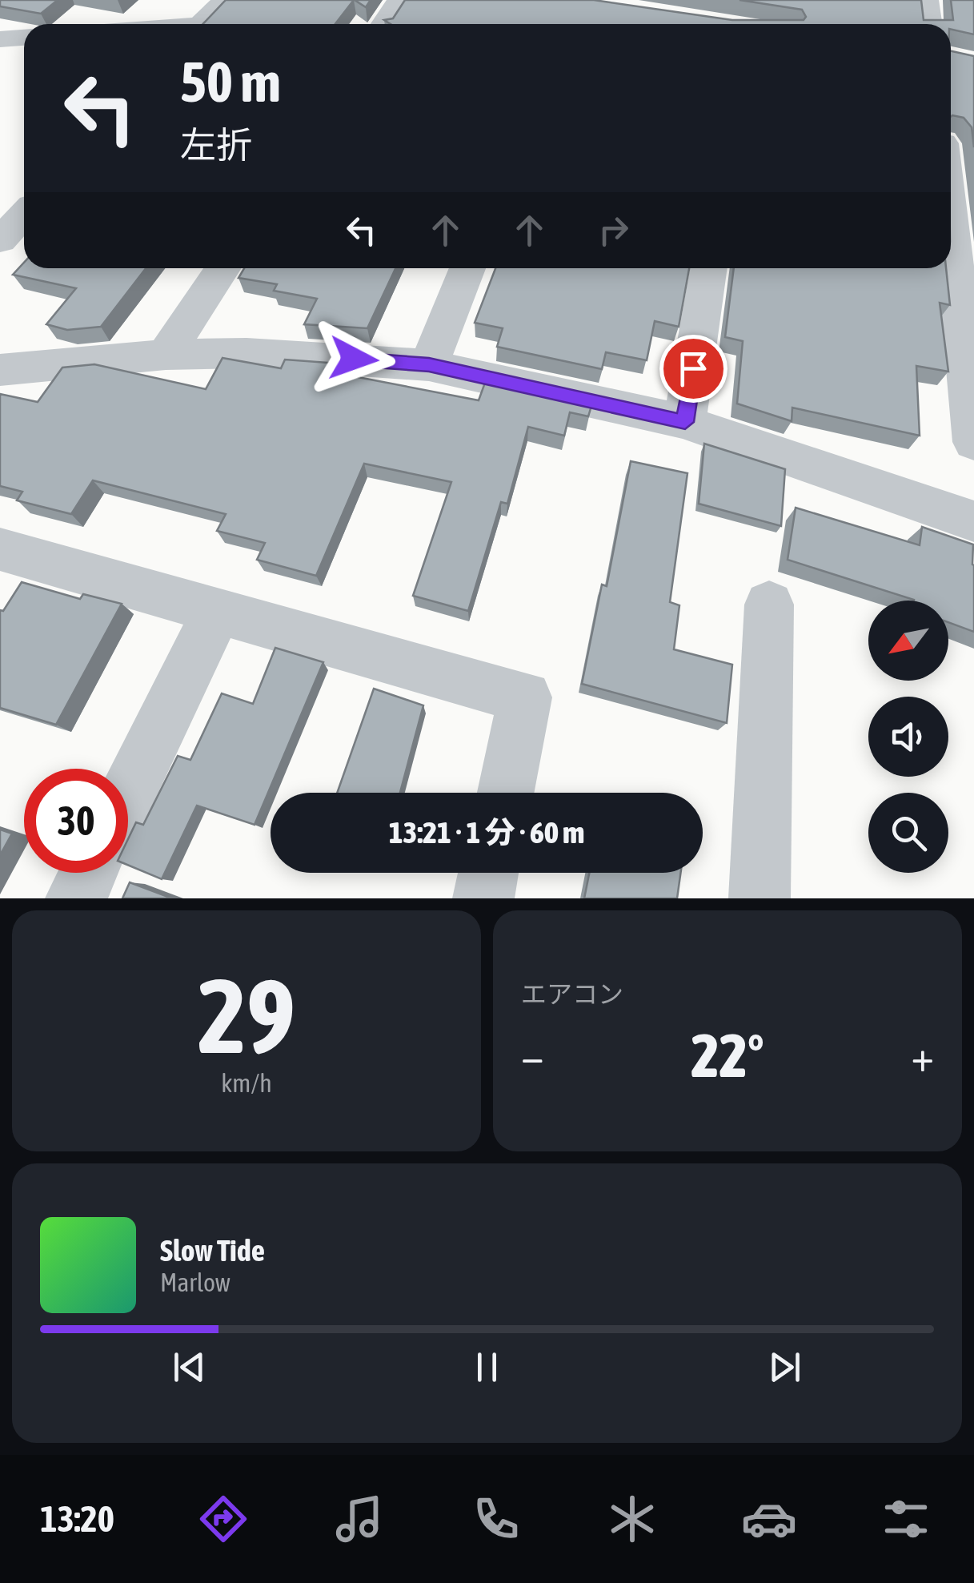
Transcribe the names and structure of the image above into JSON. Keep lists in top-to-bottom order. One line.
{"north":"bottom left","page":{"turn":["50 m","左折"],"limit":"30","trip":"13:21 · 1 分 · 60 m","tile":[["29","km/h"],"エアコン"],"heat":["−","22°","+"],"song":["Slow Tide","Marlow"],"tabs":"13:20"}}
